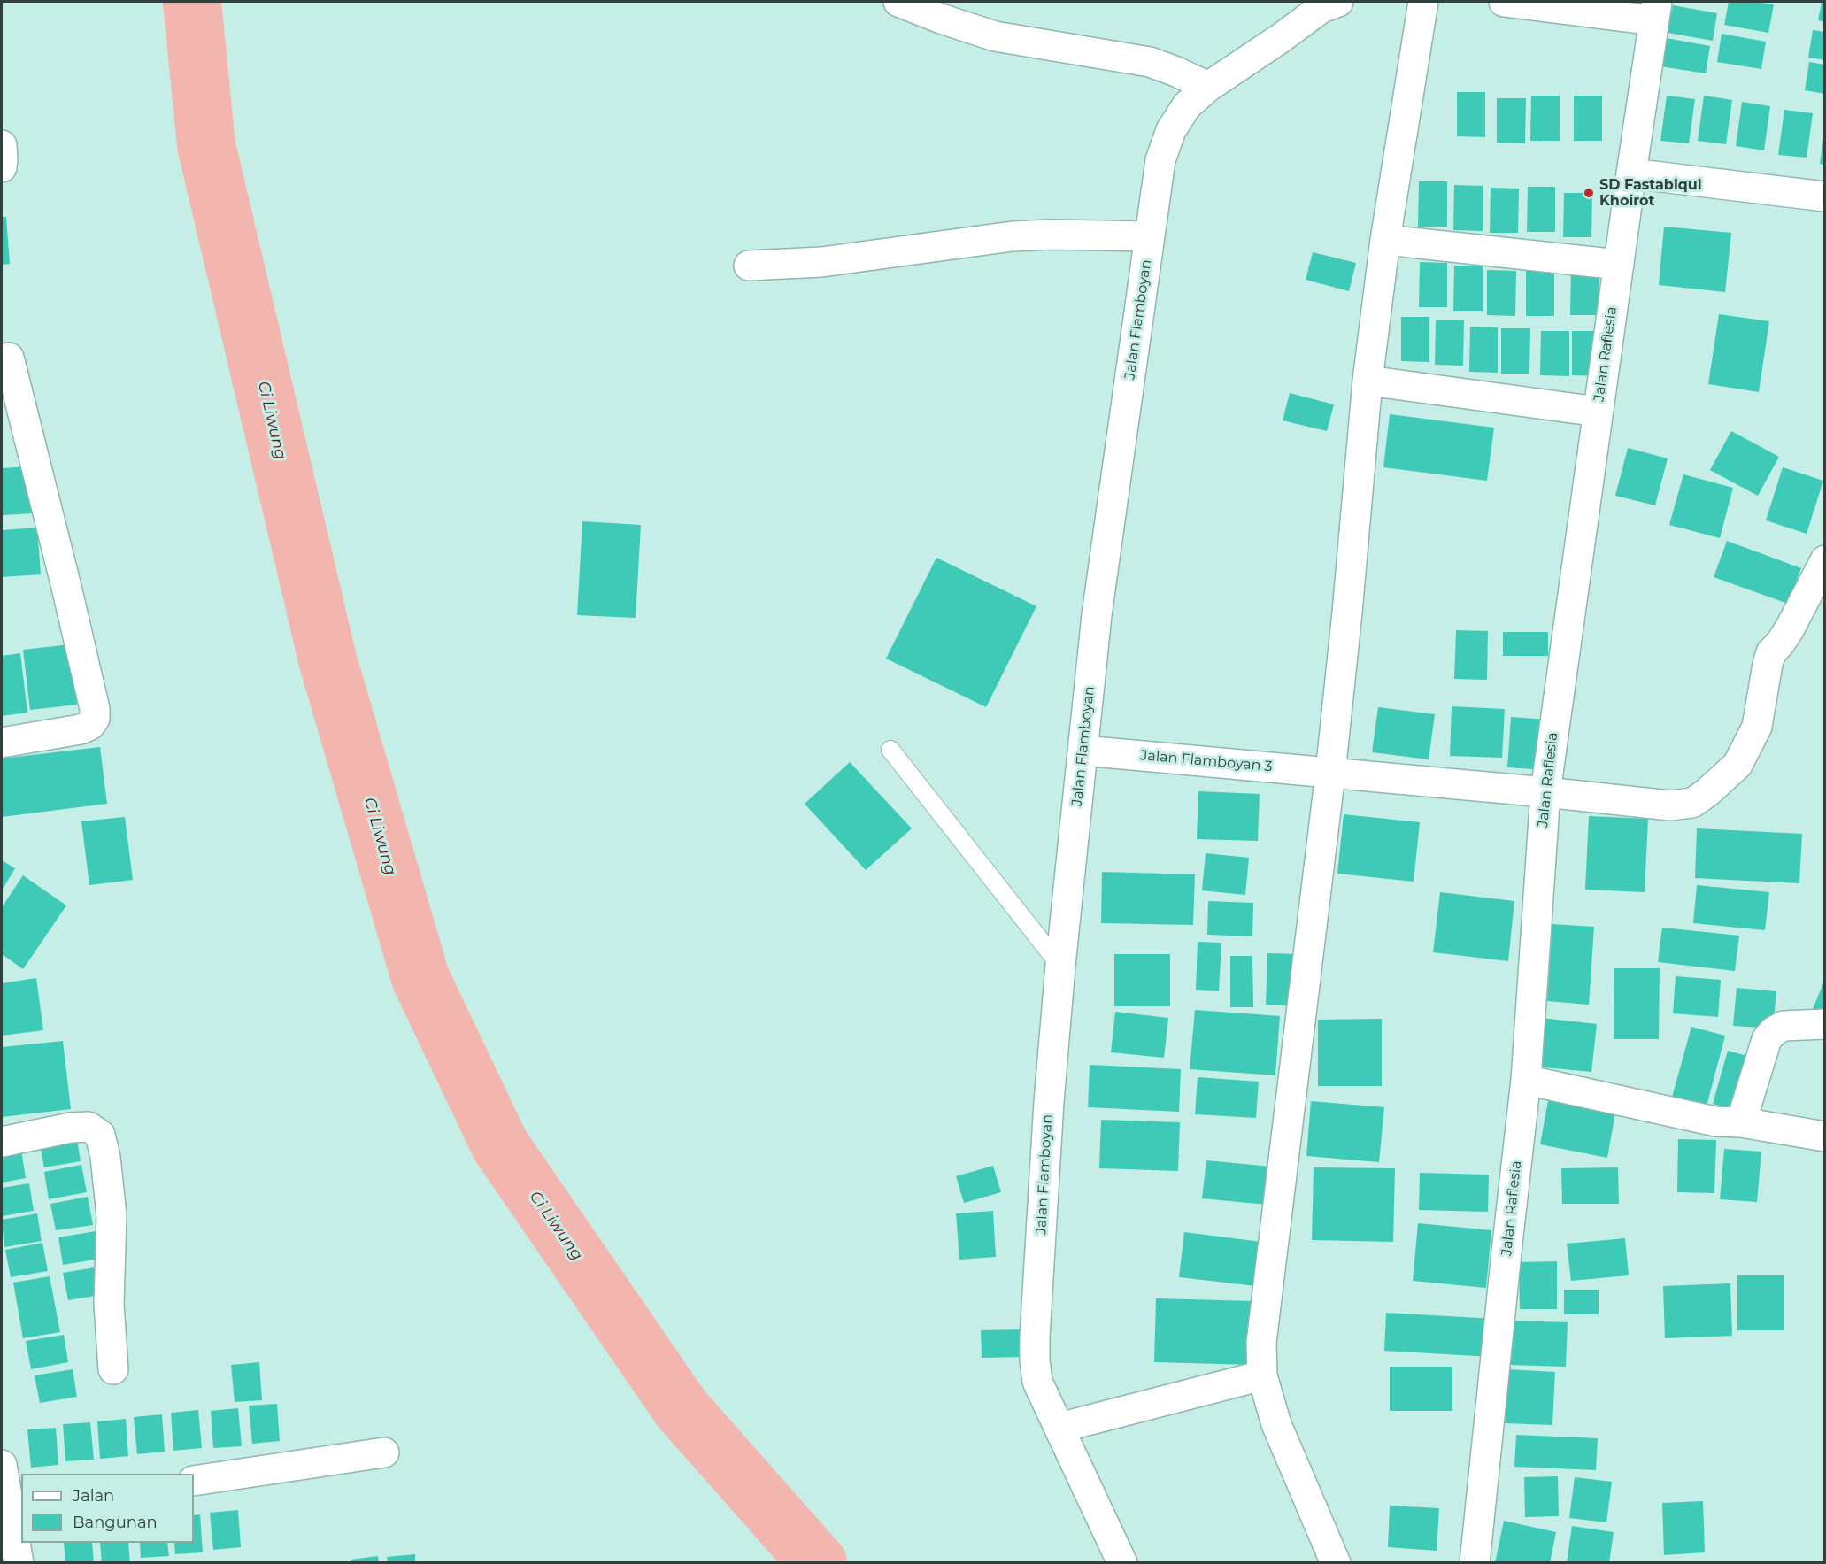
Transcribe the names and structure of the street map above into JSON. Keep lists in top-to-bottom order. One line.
{"streets":{"street":["Jalan Flamboyan","Jalan Raflesia","Jalan Flamboyan 3"]},"crossings":[["Jalan Flamboyan","Jalan Flamboyan 3"],["Jalan Raflesia","Jalan Flamboyan 3"]],"water":["Ci Liwung"],"places":["SD Fastabiqul Khoirot"],"legend":["Jalan","Bangunan"]}
